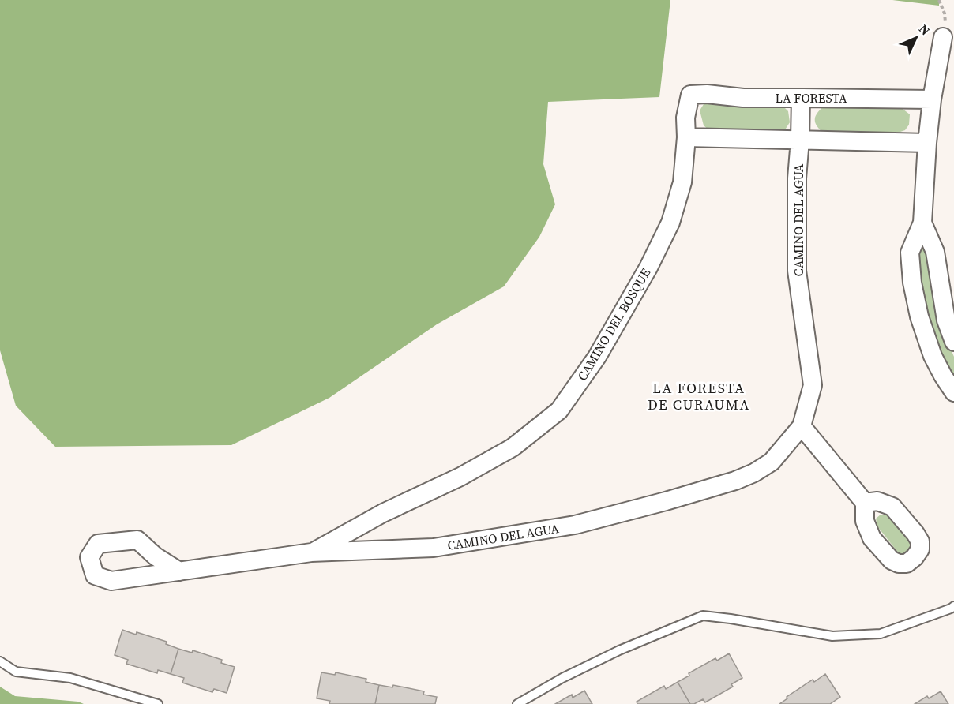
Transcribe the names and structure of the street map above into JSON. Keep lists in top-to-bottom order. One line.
{"streets":{"street":["LA FORESTA","CAMINO DEL AGUA","CAMINO DEL BOSQUE"]},"crossings":[["LA FORESTA","CAMINO DEL AGUA"],["LA FORESTA","CAMINO DEL BOSQUE"],["CAMINO DEL AGUA","CAMINO DEL BOSQUE"]],"districts":["LA FORESTA DE CURAUMA"],"north":"top right"}
